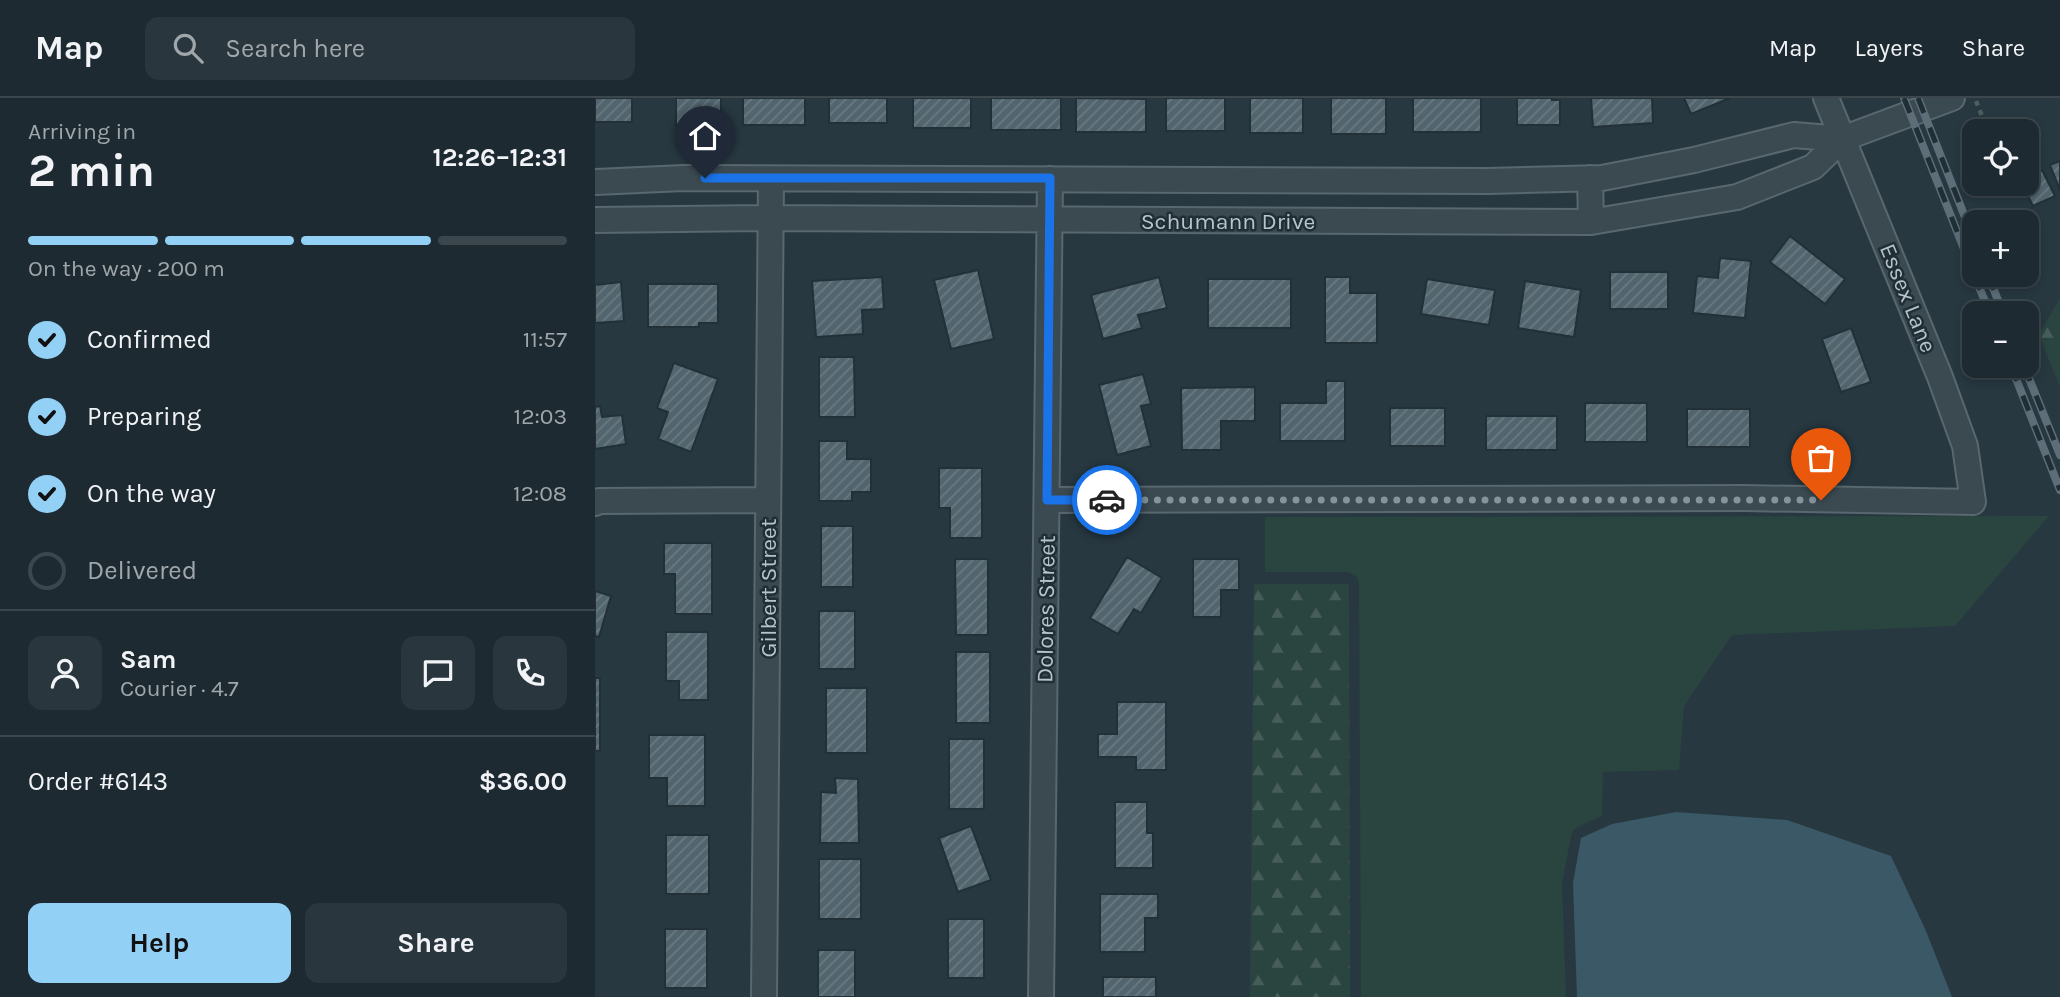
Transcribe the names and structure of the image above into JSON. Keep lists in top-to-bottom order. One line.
{"streets":{"street":["Schumann Drive","Essex Lane","Gilbert Street","Dolores Street"]},"crossings":[["Schumann Drive","Essex Lane"],["Schumann Drive","Gilbert Street"],["Schumann Drive","Dolores Street"],["Essex Lane","Dolores Street"]],"page":{"header":"Map","search":"Search here","nav":["Map","Layers","Share"],"heading":["2 min","Arriving in","12:26–12:31"],"panel":["Sam","Courier · 4.7","Order #6143","$36.00"],"map_buttons":["+","−"],"bar":"On the way · 200 m","list":[["Confirmed","11:57"],["Preparing","12:03"],["On the way","12:08"],"Delivered"],"buttons":["Help","Share"]}}
